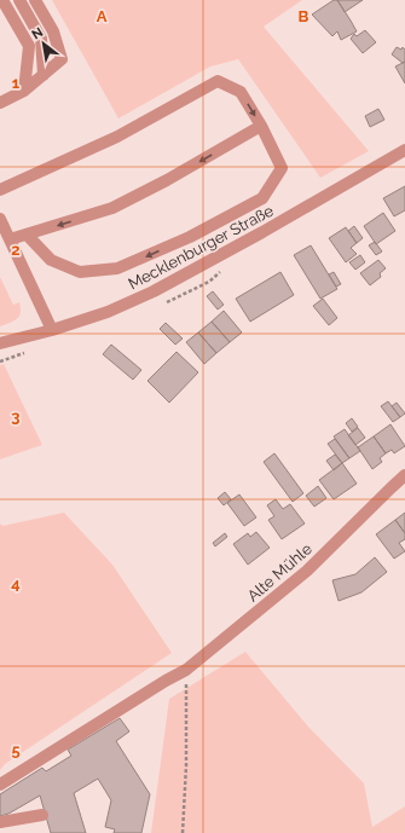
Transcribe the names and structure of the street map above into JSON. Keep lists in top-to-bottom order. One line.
{"streets":{"street":["Mecklenburger Straße","Alte Mühle"]},"north":"top left","grid":{"columns":["A","B"],"rows":["1","2","3","4","5"]}}
